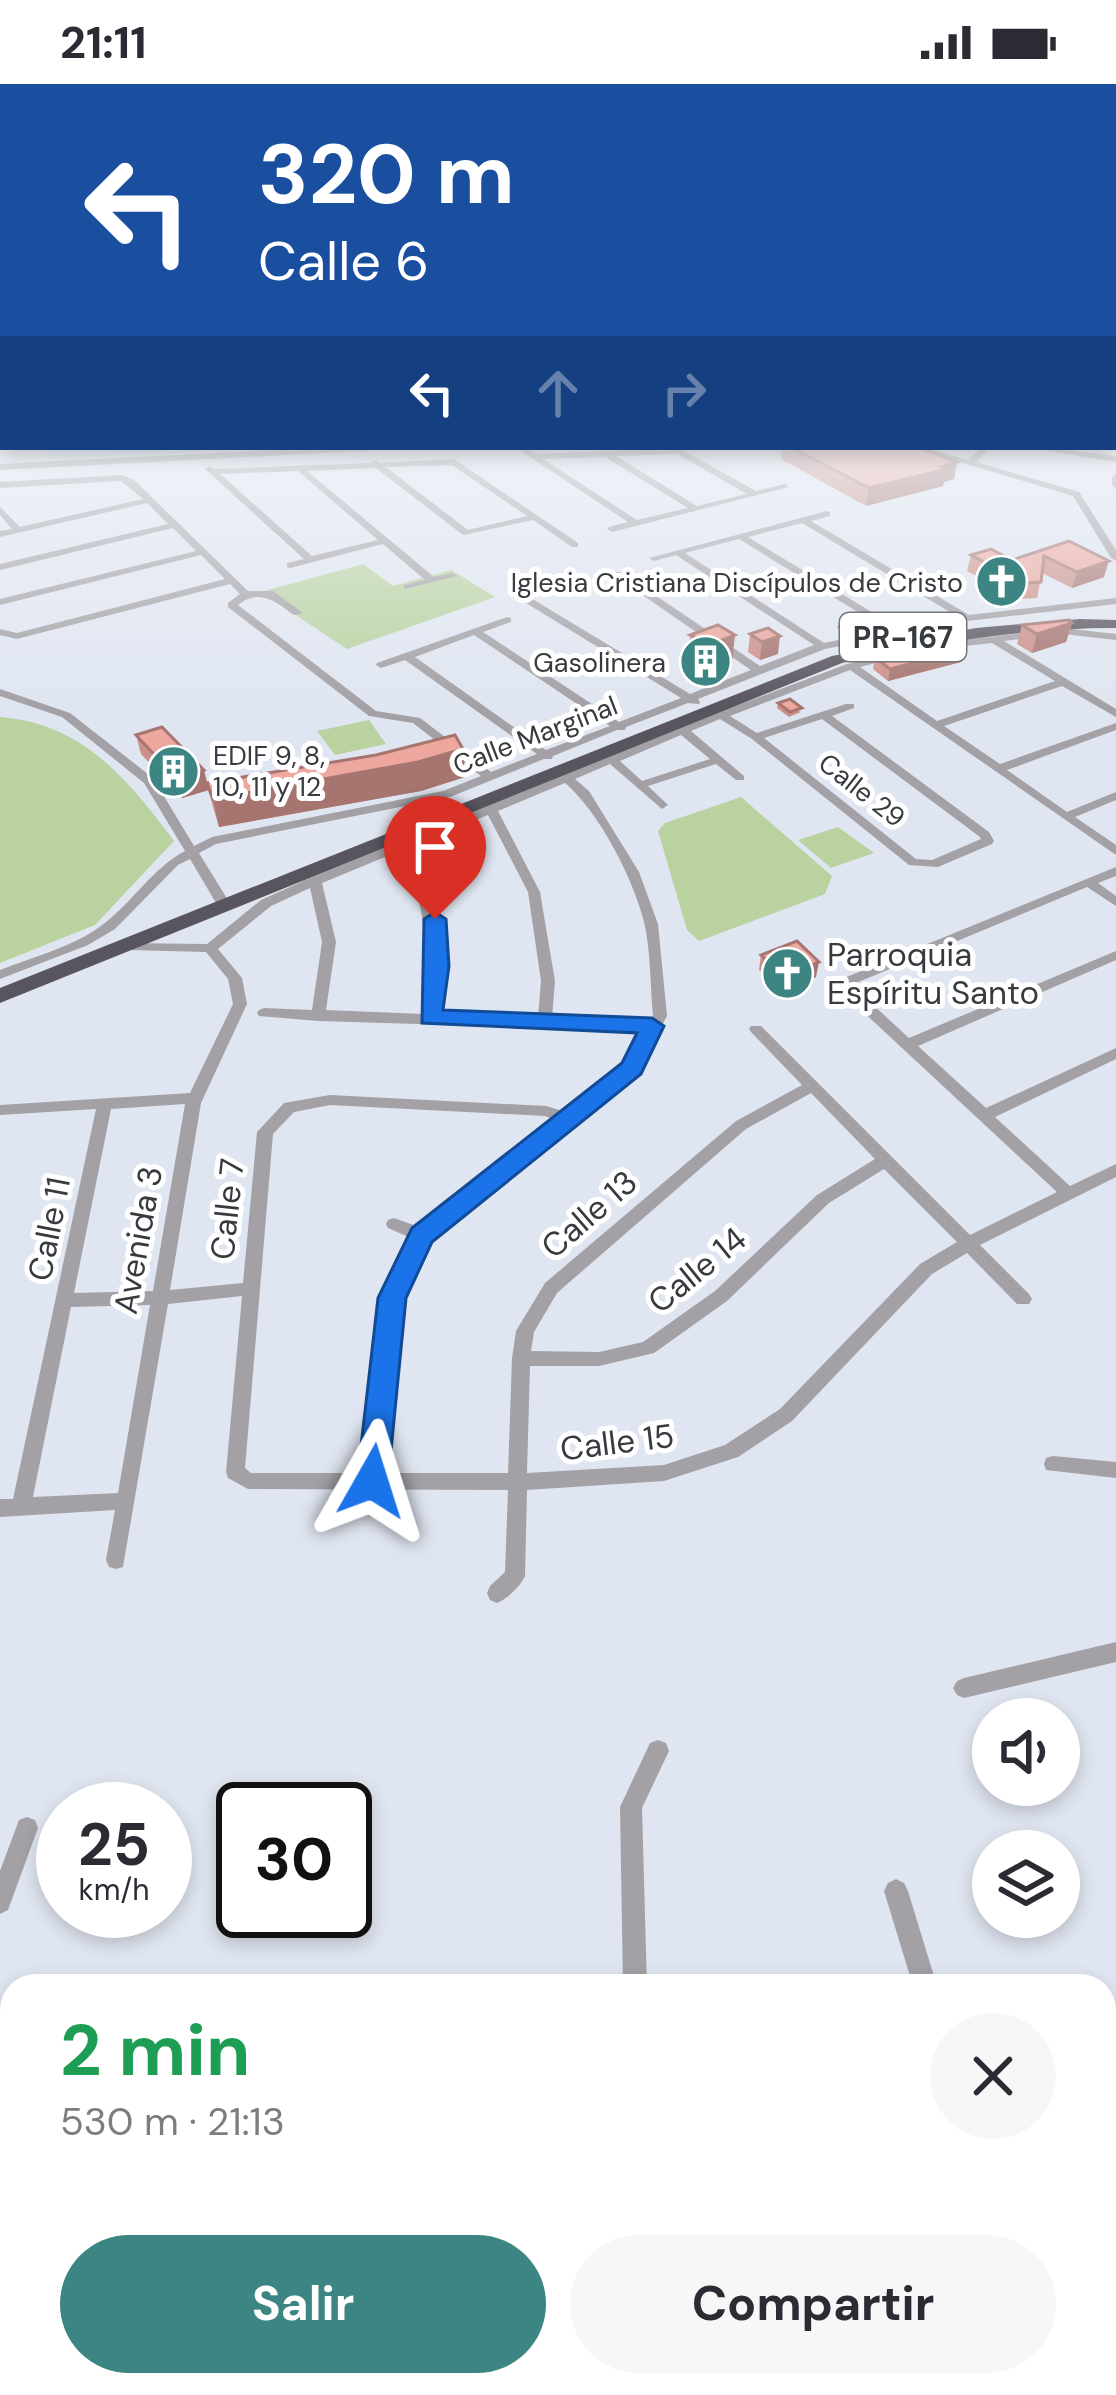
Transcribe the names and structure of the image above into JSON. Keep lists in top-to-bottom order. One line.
{"streets":{"highway":["PR-167"],"street":["Calle Marginal","Calle 29","Calle 7","Calle 13","Calle 11","Avenida 3","Calle 14","Calle 15"]},"crossings":[["PR-167","Calle Marginal"],["PR-167","Calle 29"],["Calle Marginal","Calle 29"],["Calle Marginal","Avenida 3"],["Calle 7","Calle 15"],["Calle 13","Calle 14"],["Calle 13","Calle 15"]],"places":{"church":["Iglesia Cristiana Discípulos de Cristo","Parroquia Espíritu Santo"],"building":["Gasolinera","EDIF 9, 8, 10, 11 y 12"]},"page":{"status":"21:11","turn":["320 m","Calle 6"],"speed":"25 km/h","limit":"30","heading":["2 min","530 m · 21:13"],"buttons":["Salir","Compartir"]}}
